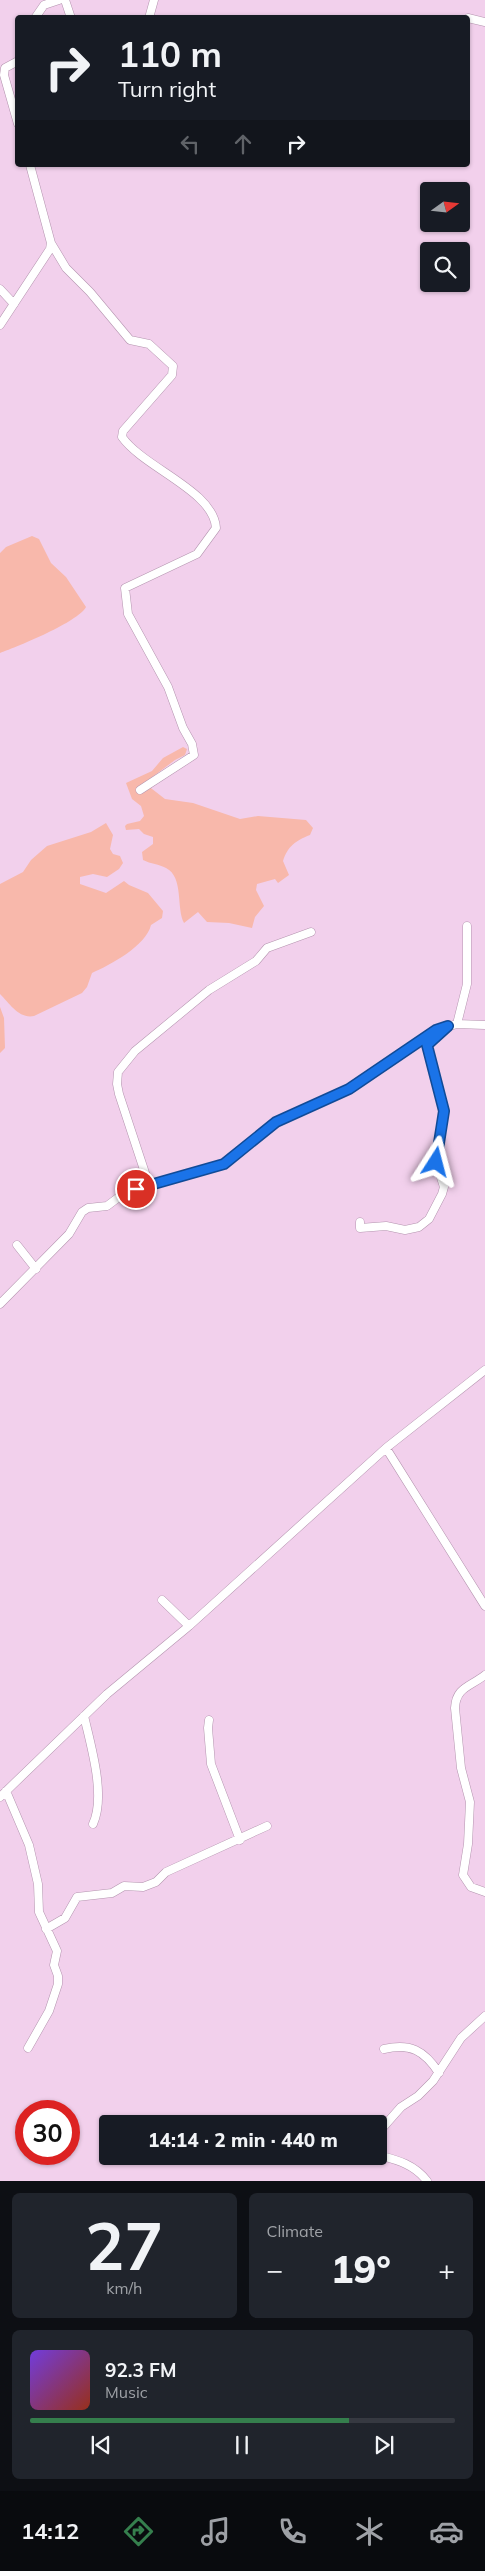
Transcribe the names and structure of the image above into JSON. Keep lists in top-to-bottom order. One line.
{"north":"right","page":{"turn":["110 m","Turn right"],"limit":"30","trip":"14:14 · 2 min · 440 m","tile":[["27","km/h"],"Climate"],"heat":["−","19°","+"],"song":["92.3 FM","Music"],"tabs":"14:12"}}
